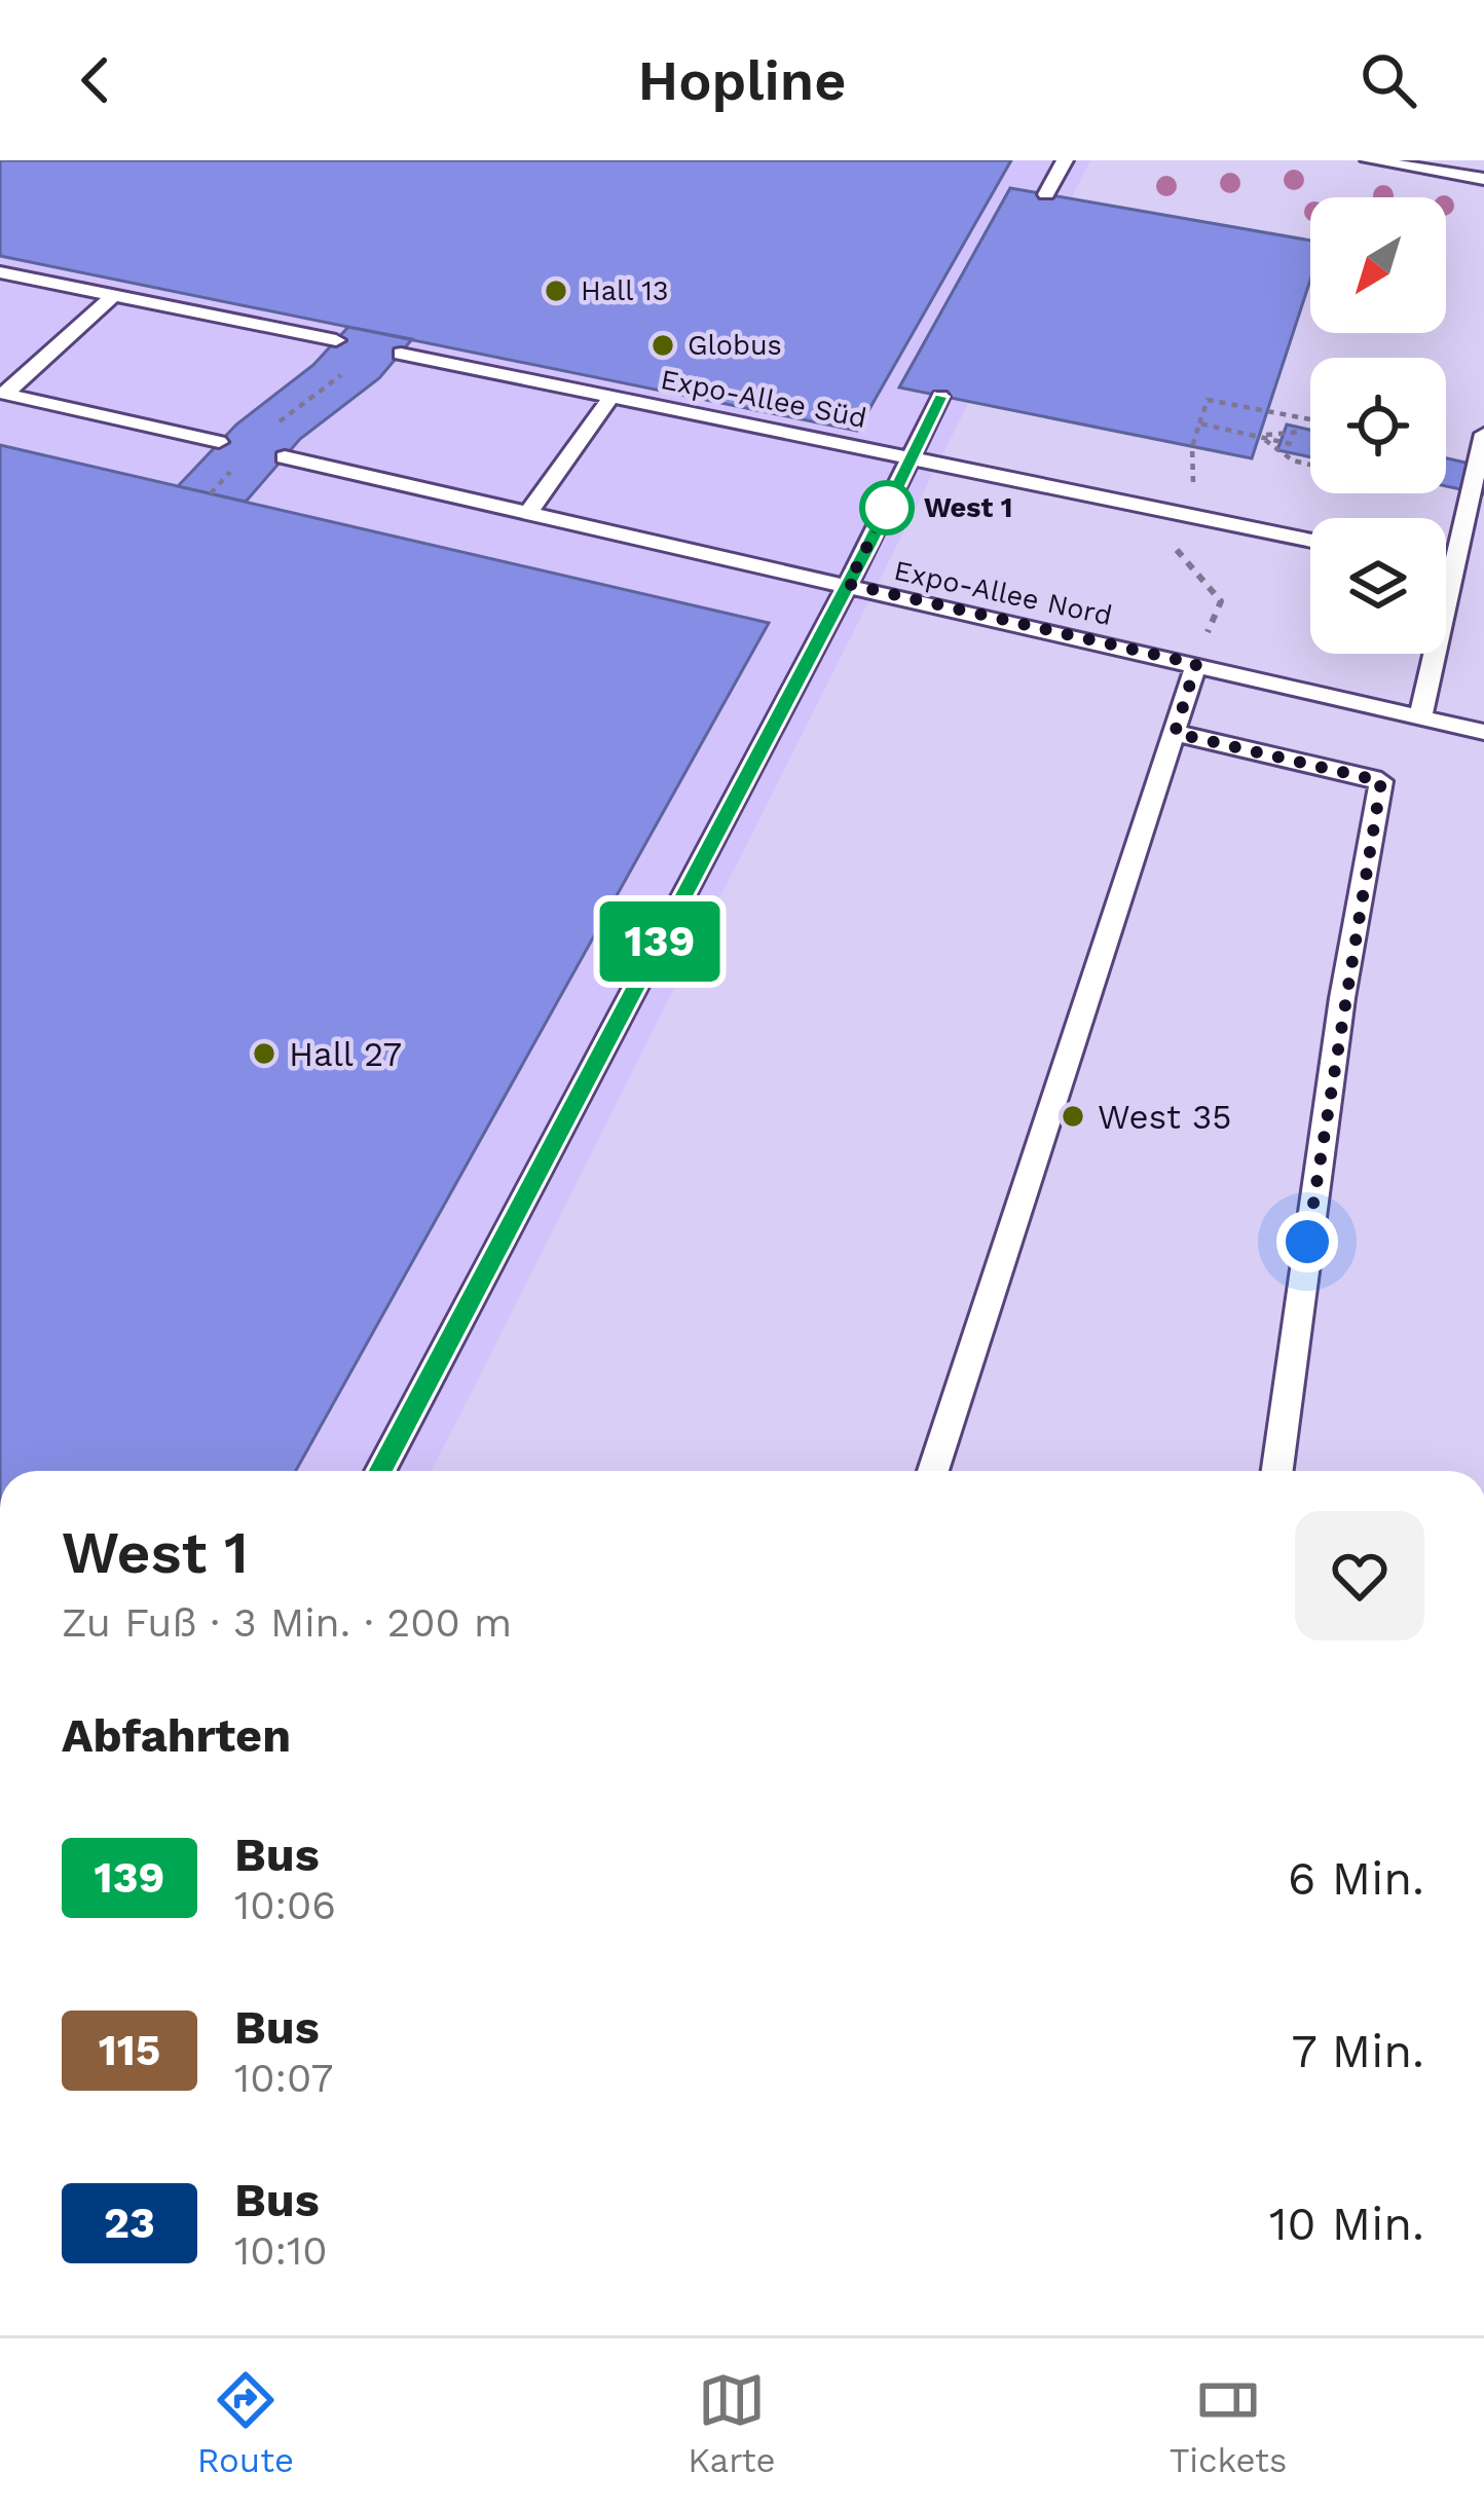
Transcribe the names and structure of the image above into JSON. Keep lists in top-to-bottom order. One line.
{"streets":{"lane":["Expo-Allee Süd","Expo-Allee Nord"]},"places":["Hall 13","Globus","West 1","Hall 27","West 35"],"lines":["bus line 139"],"north":"bottom left","page":{"header":"Hopline","on_map":"139","heading":[["West 1","Zu Fuß · 3 Min. · 200 m"],"Abfahrten"],"list":[{"mark":"139","name":"Bus","note":"10:06","value":"6 Min."},{"mark":"115","name":"Bus","note":"10:07","value":"7 Min."},{"mark":"23","name":"Bus","note":"10:10","value":"10 Min."}],"tabs":["Route","Karte","Tickets"]}}
